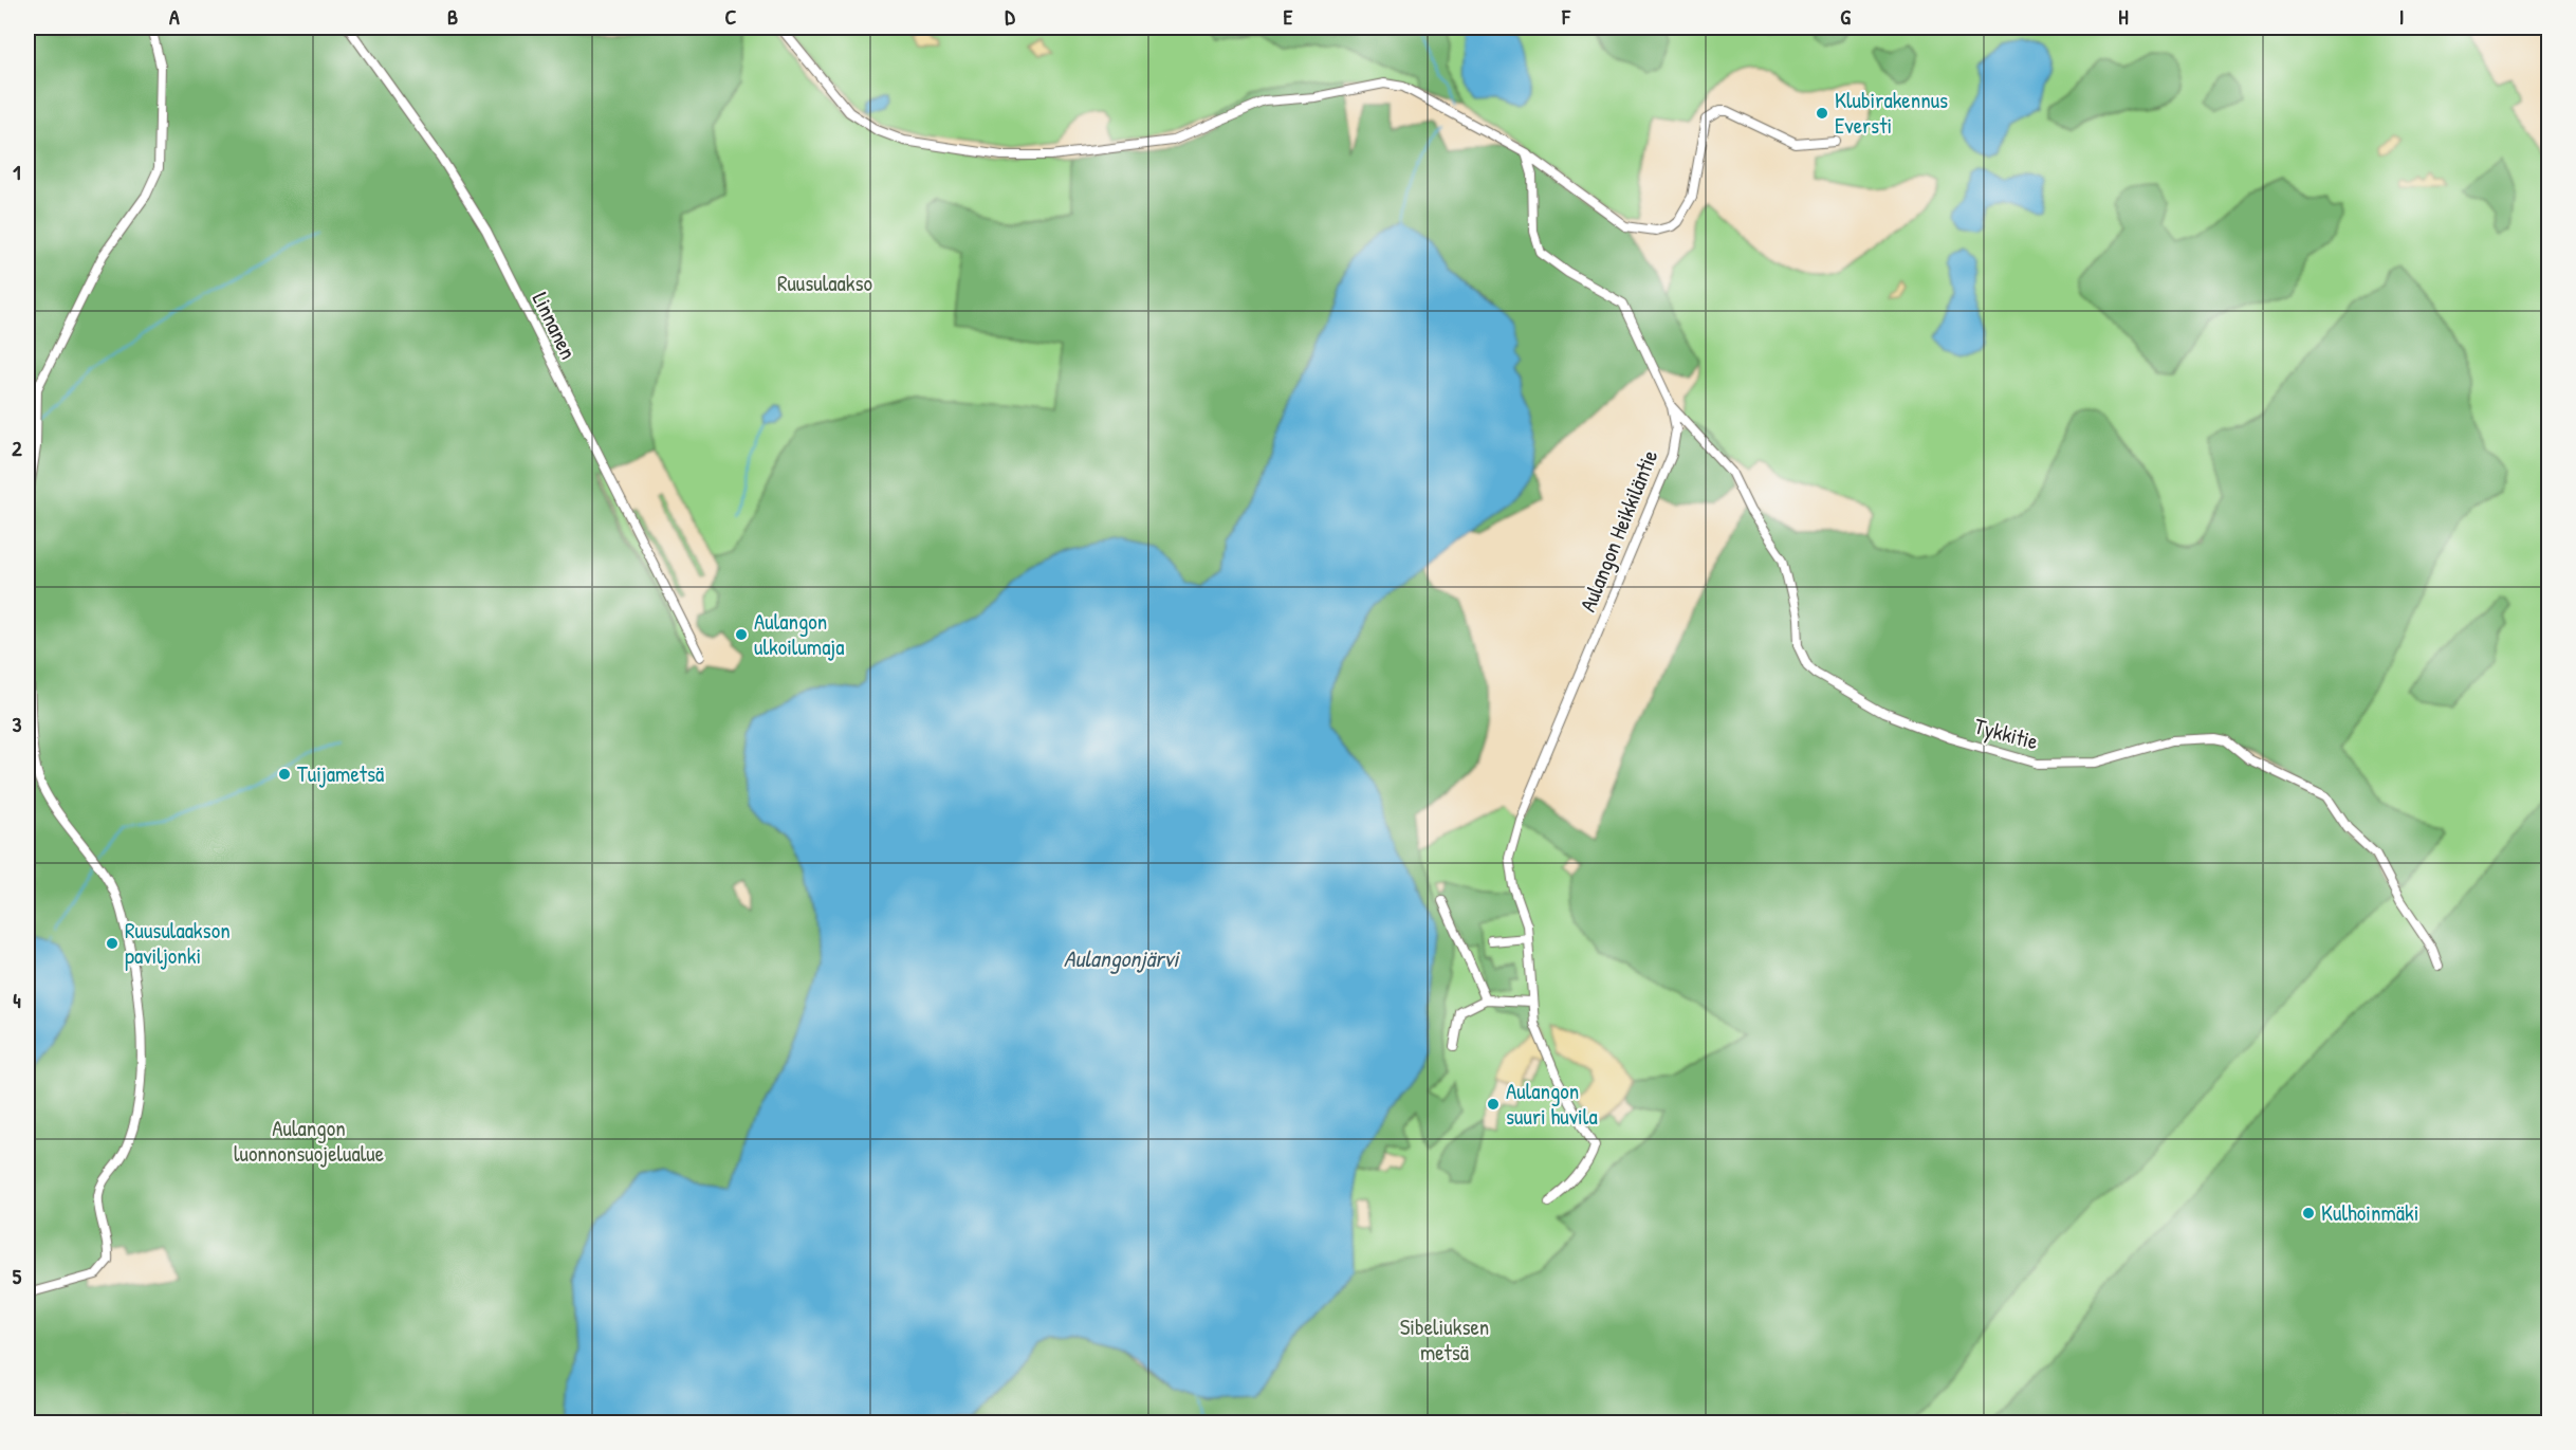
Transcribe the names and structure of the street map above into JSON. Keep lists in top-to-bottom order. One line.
{"streets":{"street":["Linnanen","Aulangon Heikkiläntie","Tykkitie"]},"crossings":[["Aulangon Heikkiläntie","Tykkitie"]],"water":["Aulangonjärvi"],"parks":["Ruusulaakso","Aulangon luonnonsuojelualue","Sibeliuksen metsä"],"places":["Klubirakennus Eversti","Aulangon ulkoilumaja","Tuijametsä","Ruusulaakson paviljonki","Aulangon suuri huvila","Kulhoinmäki"],"grid":{"columns":["A","B","C","D","E","F","G","H","I"],"rows":["1","2","3","4","5"]}}
